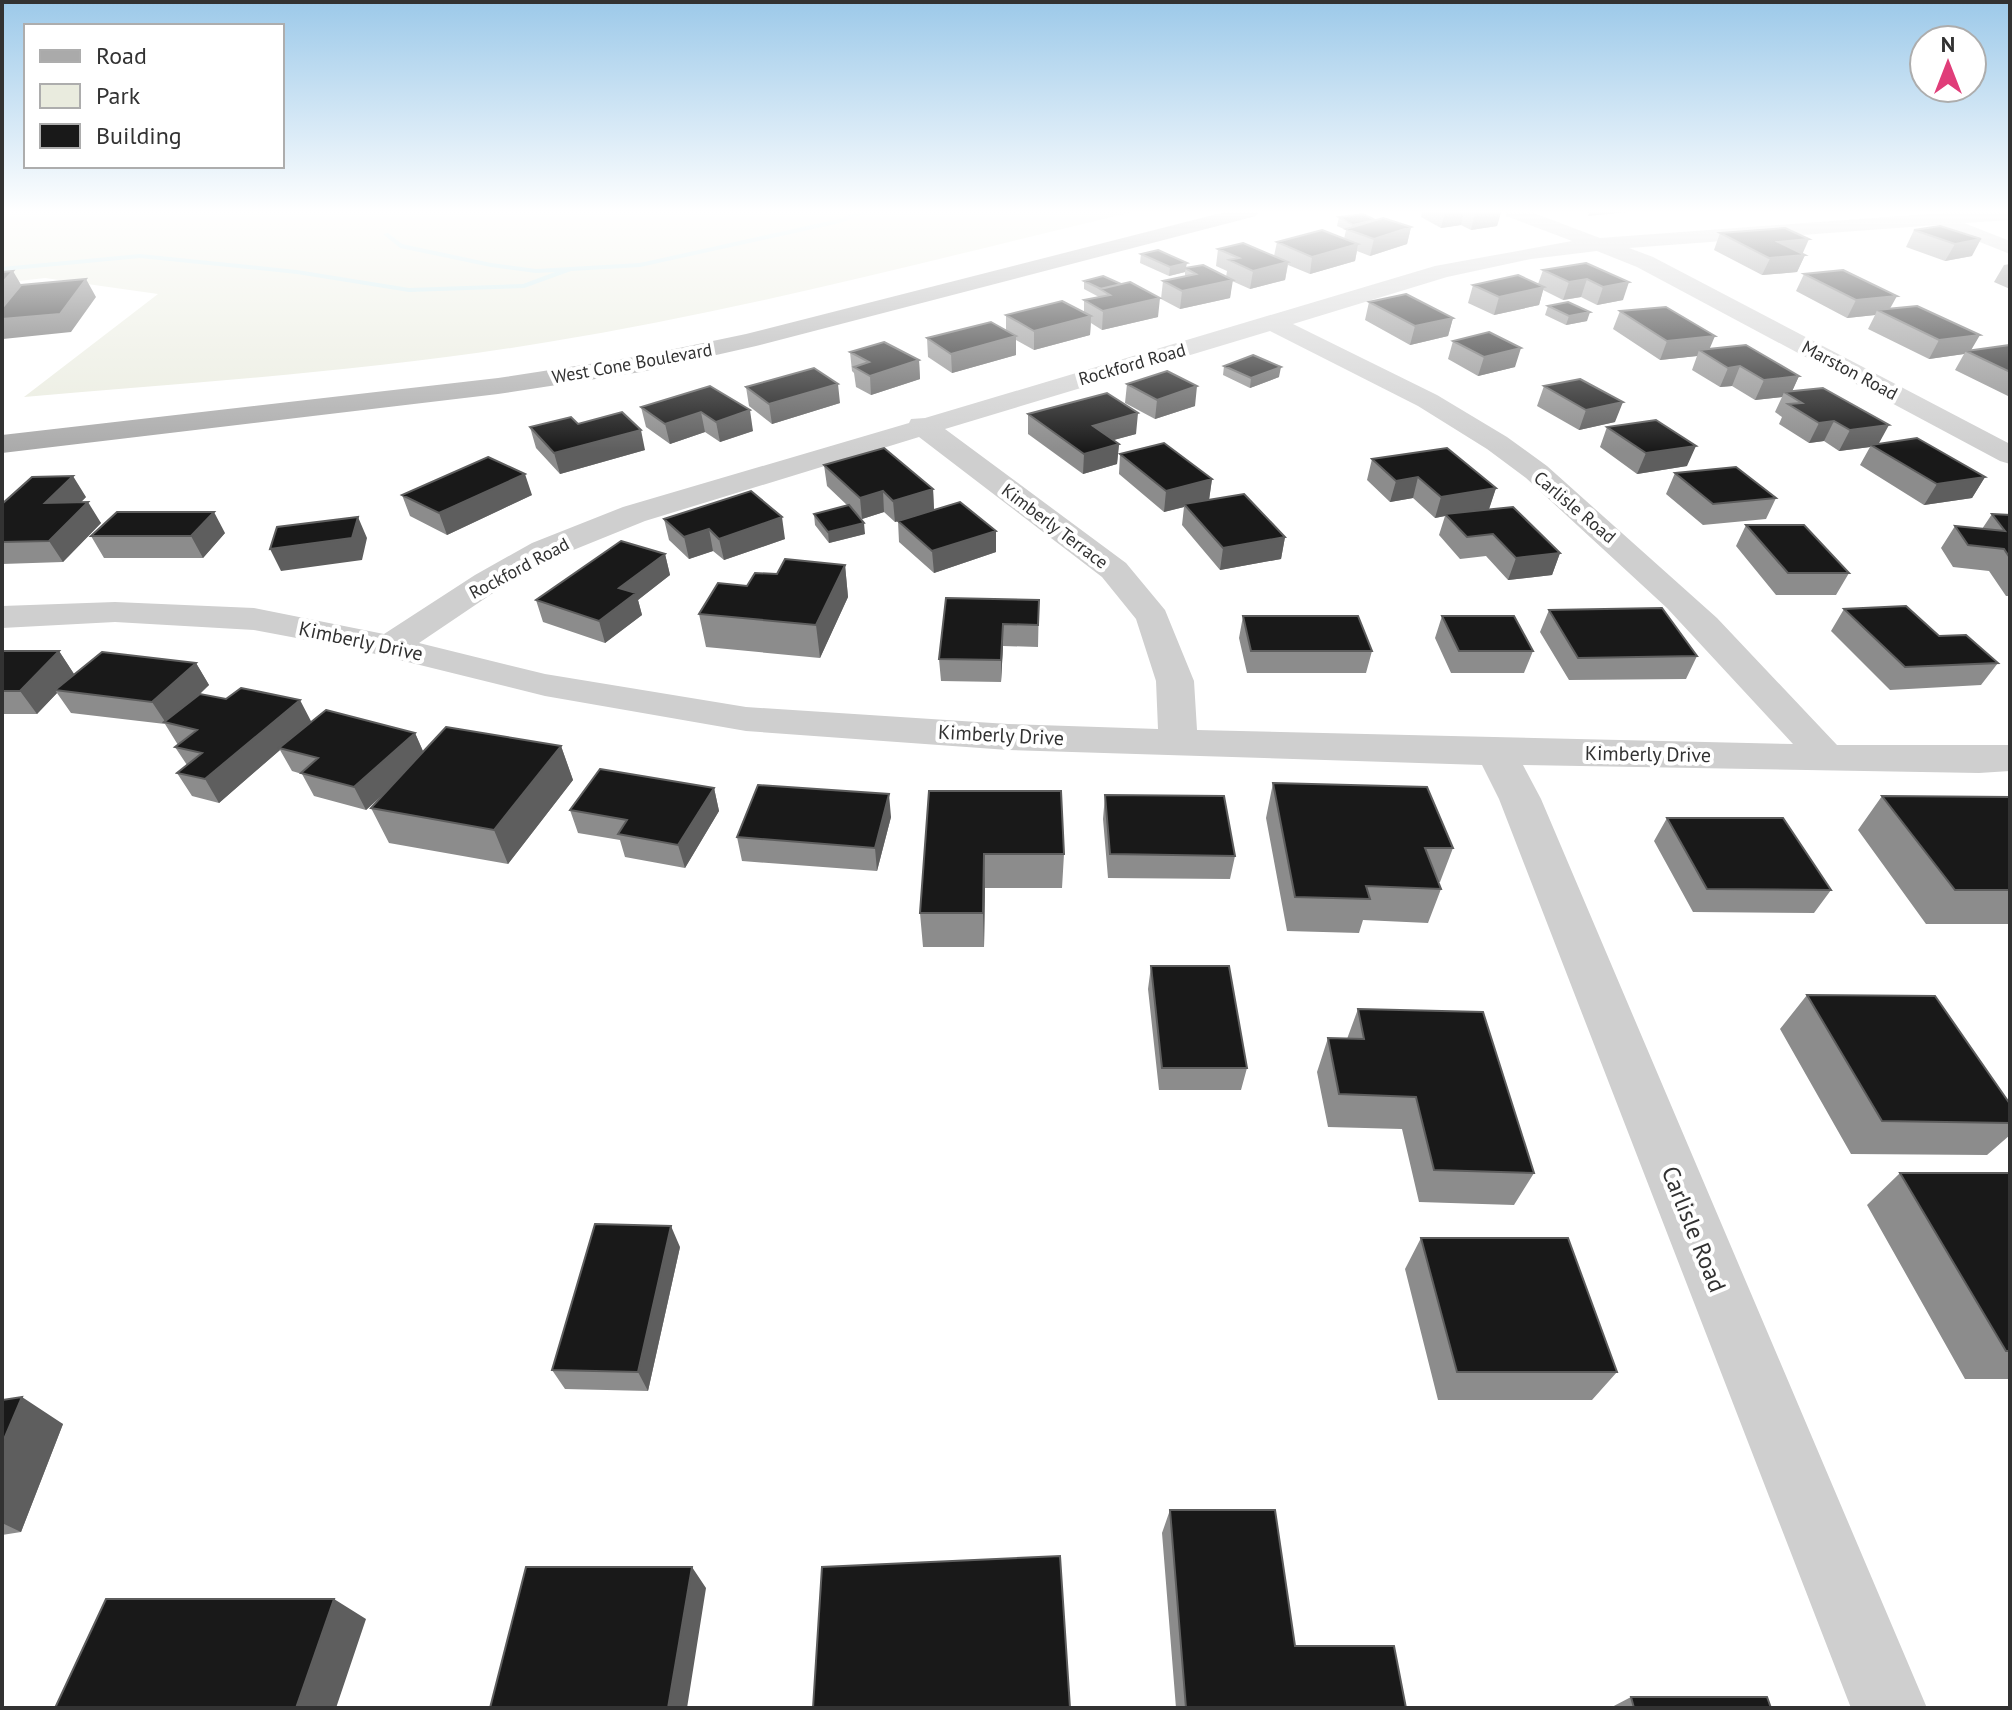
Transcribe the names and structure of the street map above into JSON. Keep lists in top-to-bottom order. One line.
{"streets":{"main road":["West Cone Boulevard"],"street":["Rockford Road","Marston Road","Carlisle Road","Kimberly Terrace","Kimberly Drive"]},"crossings":[["Rockford Road","Carlisle Road"],["Rockford Road","Kimberly Terrace"],["Rockford Road","Kimberly Drive"],["Carlisle Road","Kimberly Drive"],["Kimberly Terrace","Kimberly Drive"]],"legend":["Road","Park","Building"],"north":"top"}
